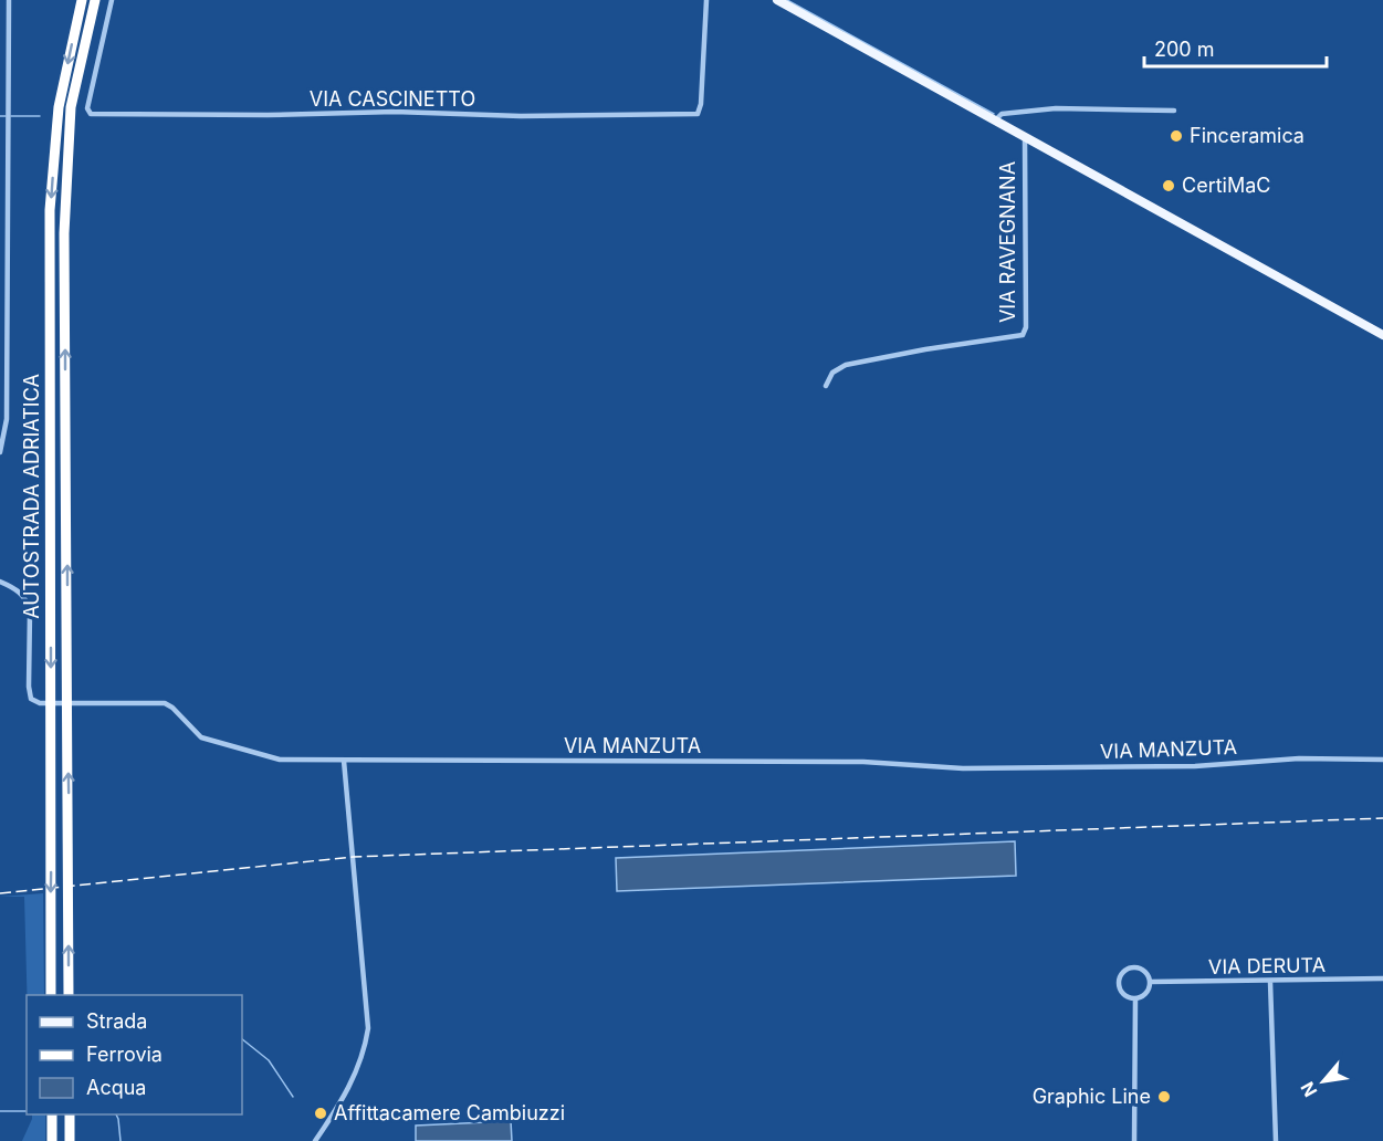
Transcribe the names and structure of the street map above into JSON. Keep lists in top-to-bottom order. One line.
{"streets":{"highway":["AUTOSTRADA ADRIATICA"],"main road":["VIA RAVEGNANA"],"street":["VIA CASCINETTO","VIA MANZUTA","VIA DERUTA"]},"places":["Finceramica","CertiMaC","Graphic Line","Affittacamere Cambiuzzi"],"legend":["Strada","Ferrovia","Acqua"],"scale_bar":"200 m","north":"bottom left"}
